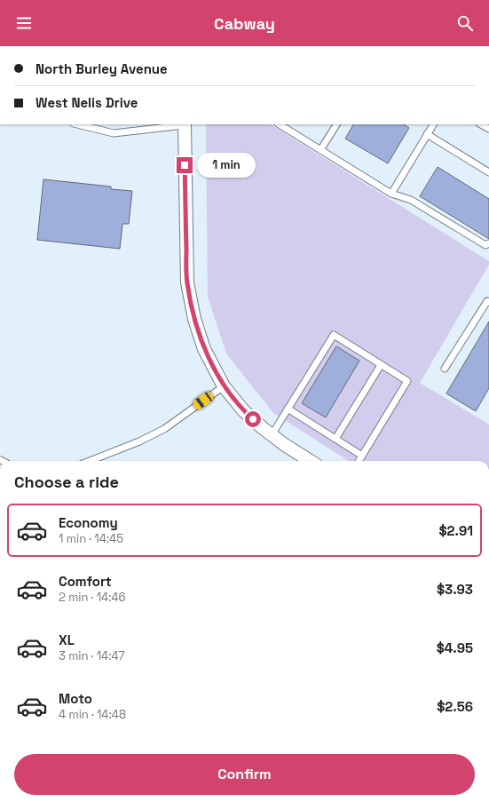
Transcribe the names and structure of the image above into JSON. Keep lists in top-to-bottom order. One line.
{"page":{"header":"Cabway","banner":["North Burley Avenue","West Nelis Drive"],"bubble":"1 min","heading":"Choose a ride","list":[{"name":"Economy","note":"1 min · 14:45","value":"$2.91"},{"name":"Comfort","note":"2 min · 14:46","value":"$3.93"},{"name":"XL","note":"3 min · 14:47","value":"$4.95"},{"name":"Moto","note":"4 min · 14:48","value":"$2.56"}],"buttons":"Confirm"}}
